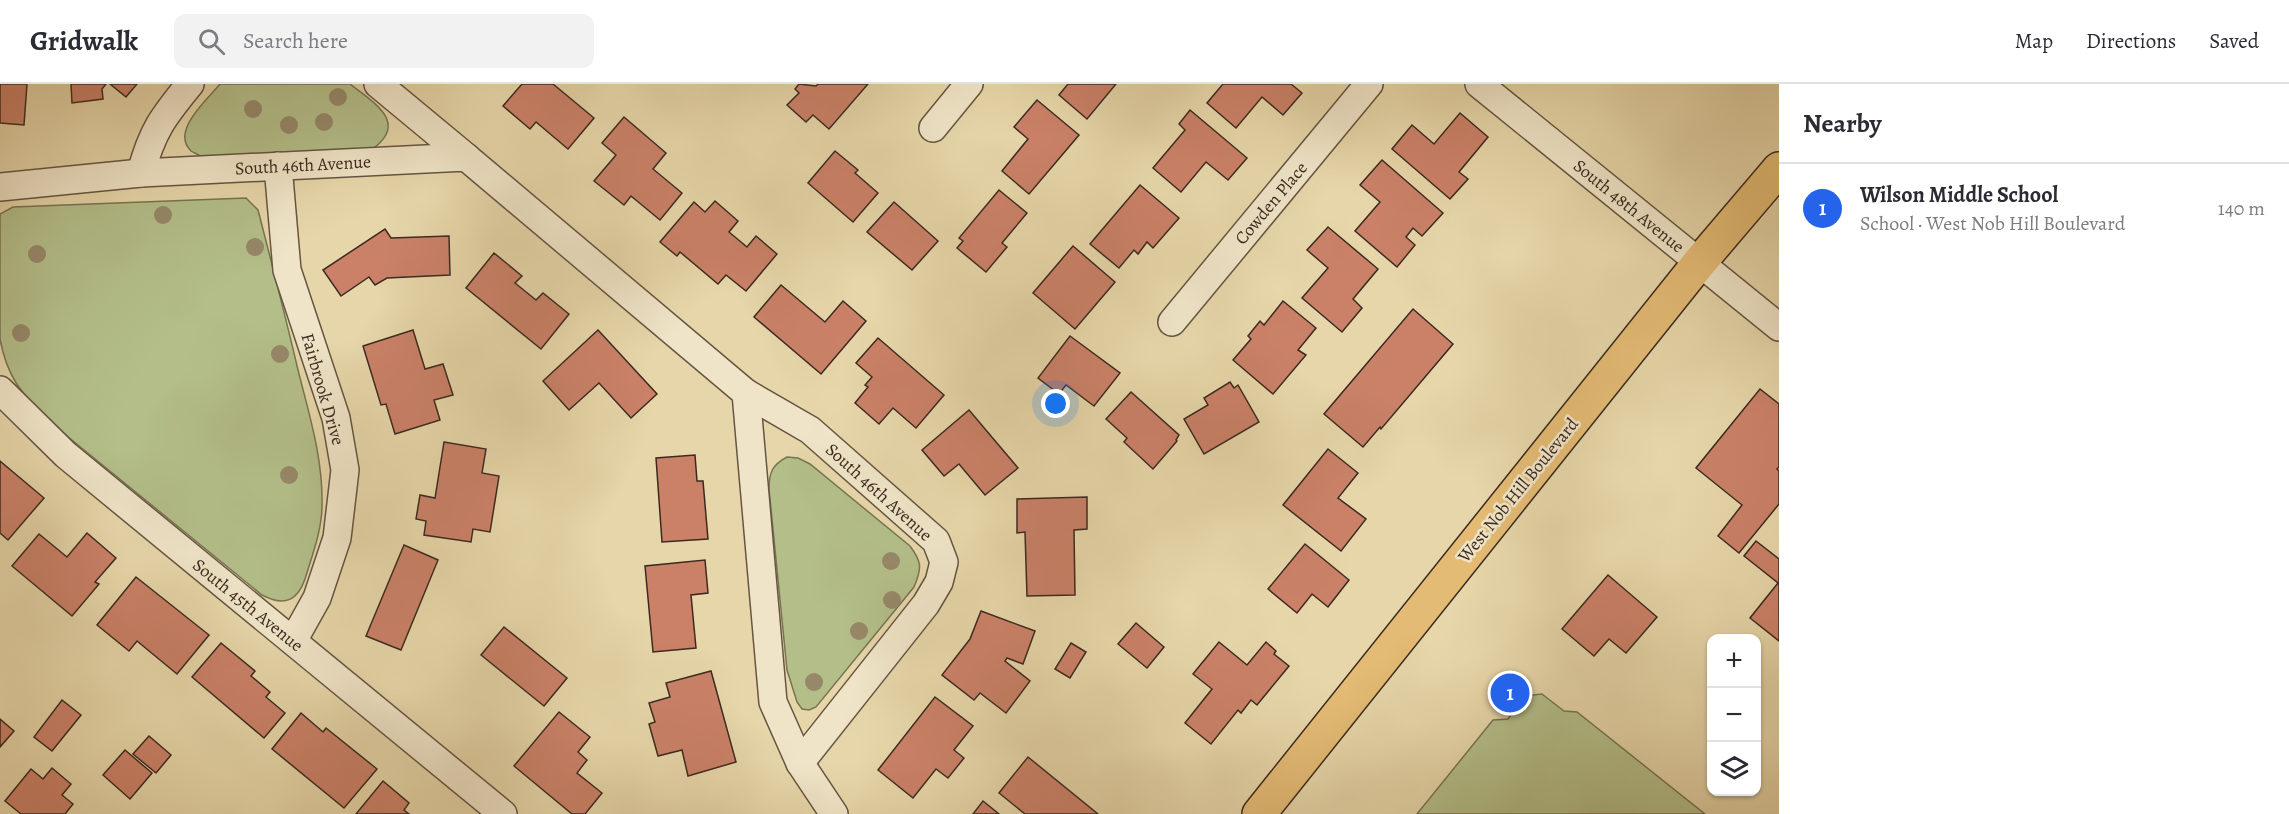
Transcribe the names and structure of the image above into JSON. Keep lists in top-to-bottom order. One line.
{"streets":{"main road":["West Nob Hill Boulevard"],"street":["South 46th Avenue","Cowden Place","South 48th Avenue","Fairbrook Drive","South 45th Avenue"]},"crossings":[["South 46th Avenue","Fairbrook Drive"],["South 48th Avenue","West Nob Hill Boulevard"],["Fairbrook Drive","South 45th Avenue"]],"page":{"header":"Gridwalk","search":"Search here","nav":["Map","Directions","Saved"],"heading":"Nearby","list":[{"mark":"1","name":"Wilson Middle School","note":"School · West Nob Hill Boulevard","value":"140 m"}],"map_buttons":["+","−"],"pins":"1"}}
